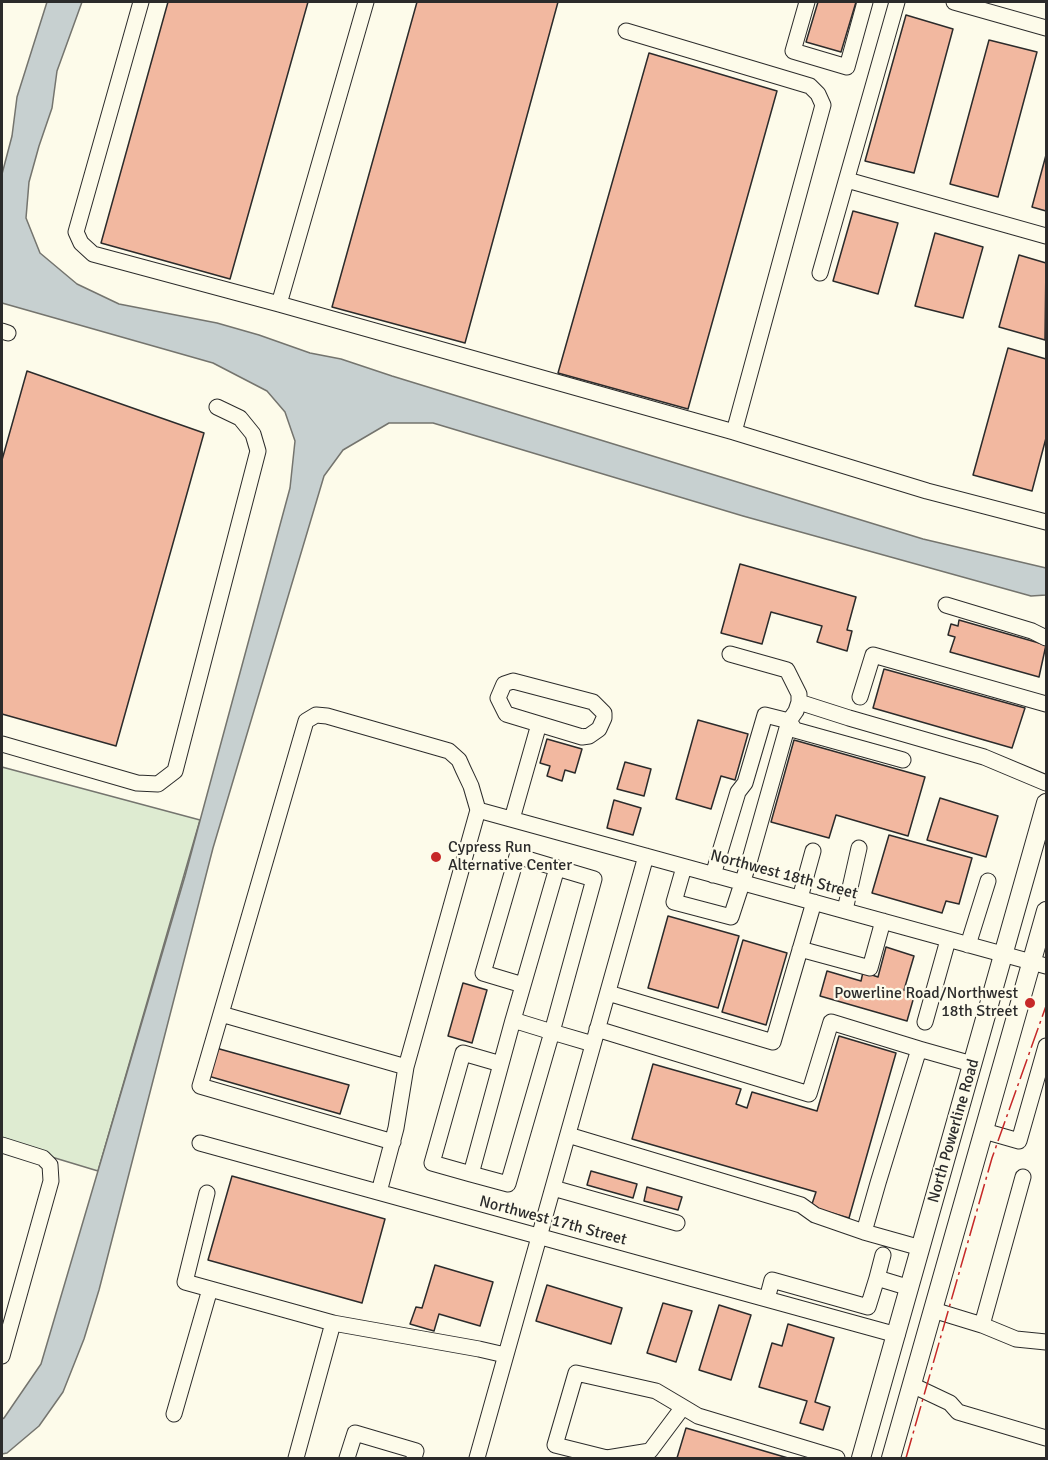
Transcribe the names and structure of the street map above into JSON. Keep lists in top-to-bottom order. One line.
{"streets":{"main road":["North Powerline Road"],"street":["Northwest 18th Street","Northwest 17th Street"]},"crossings":[["Northwest 18th Street","North Powerline Road"],["North Powerline Road","Northwest 17th Street"]],"places":["Cypress Run Alternative Center","Powerline Road/Northwest 18th Street"]}
